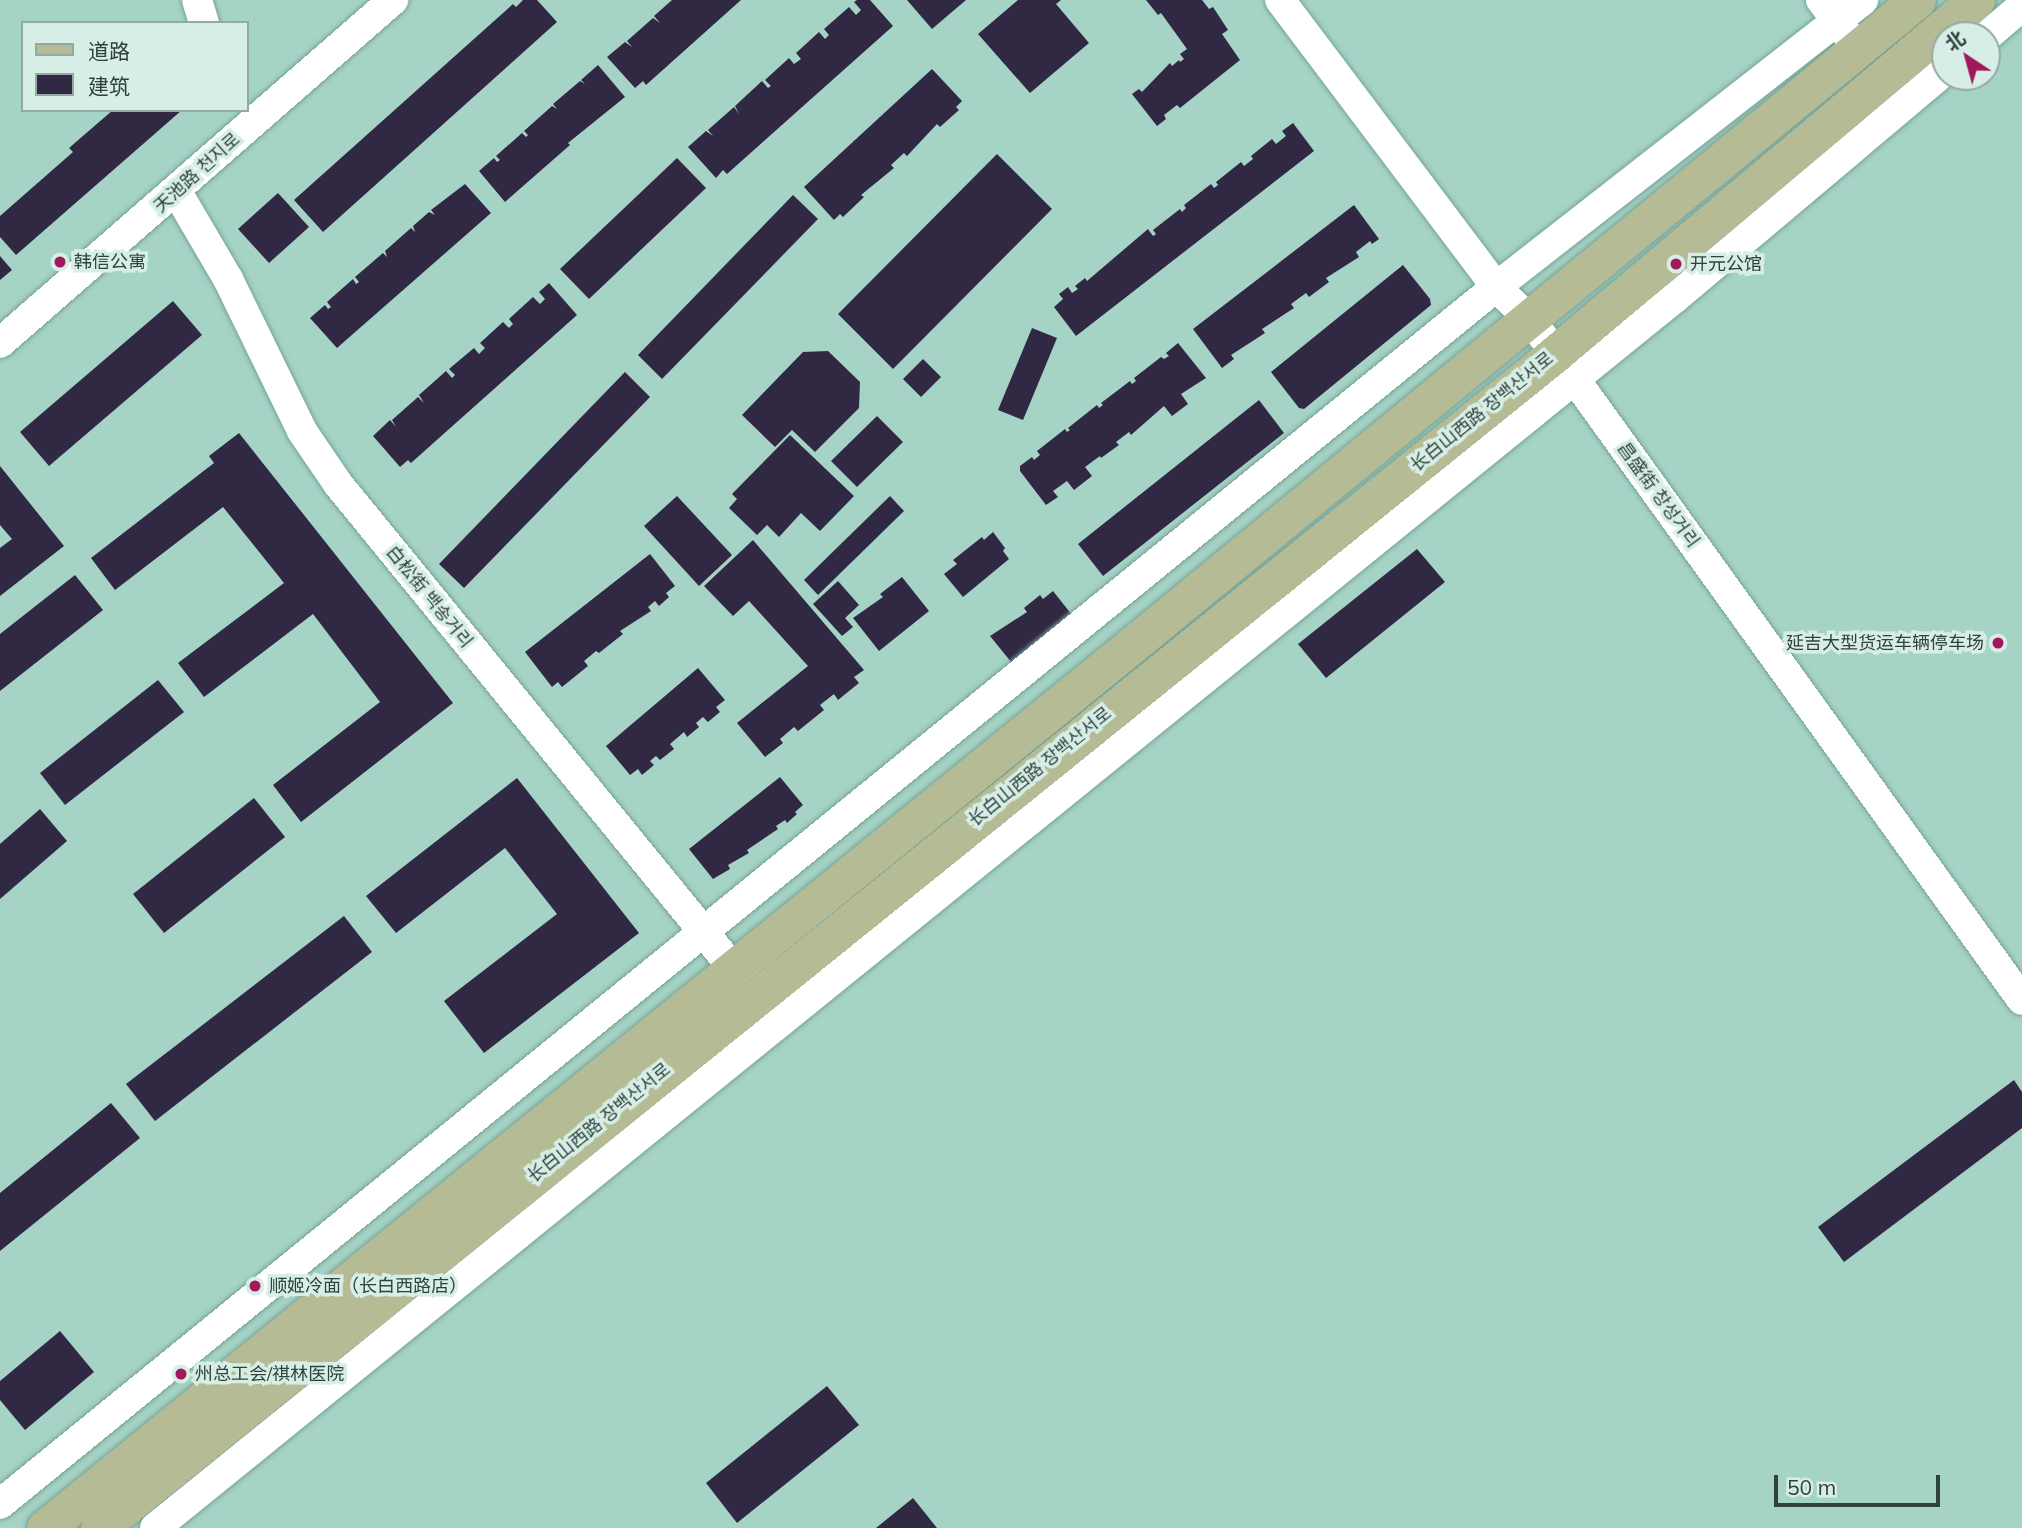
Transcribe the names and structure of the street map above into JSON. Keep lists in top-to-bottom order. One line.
{"streets":{"main road":["长白山西路 장백산서로"],"street":["天池路 천지로","昌盛街 창성거리","白松街 백송거리"]},"crossings":[["天池路 천지로","白松街 백송거리"],["长白山西路 장백산서로","昌盛街 창성거리"],["长白山西路 장백산서로","白松街 백송거리"]],"places":["韩信公寓","开元公馆","延吉大型货运车辆停车场","顺姬冷面（长白西路店）","州总工会/祺林医院"],"legend":["道路","建筑"],"scale_bar":"50 m","north":"top left"}
